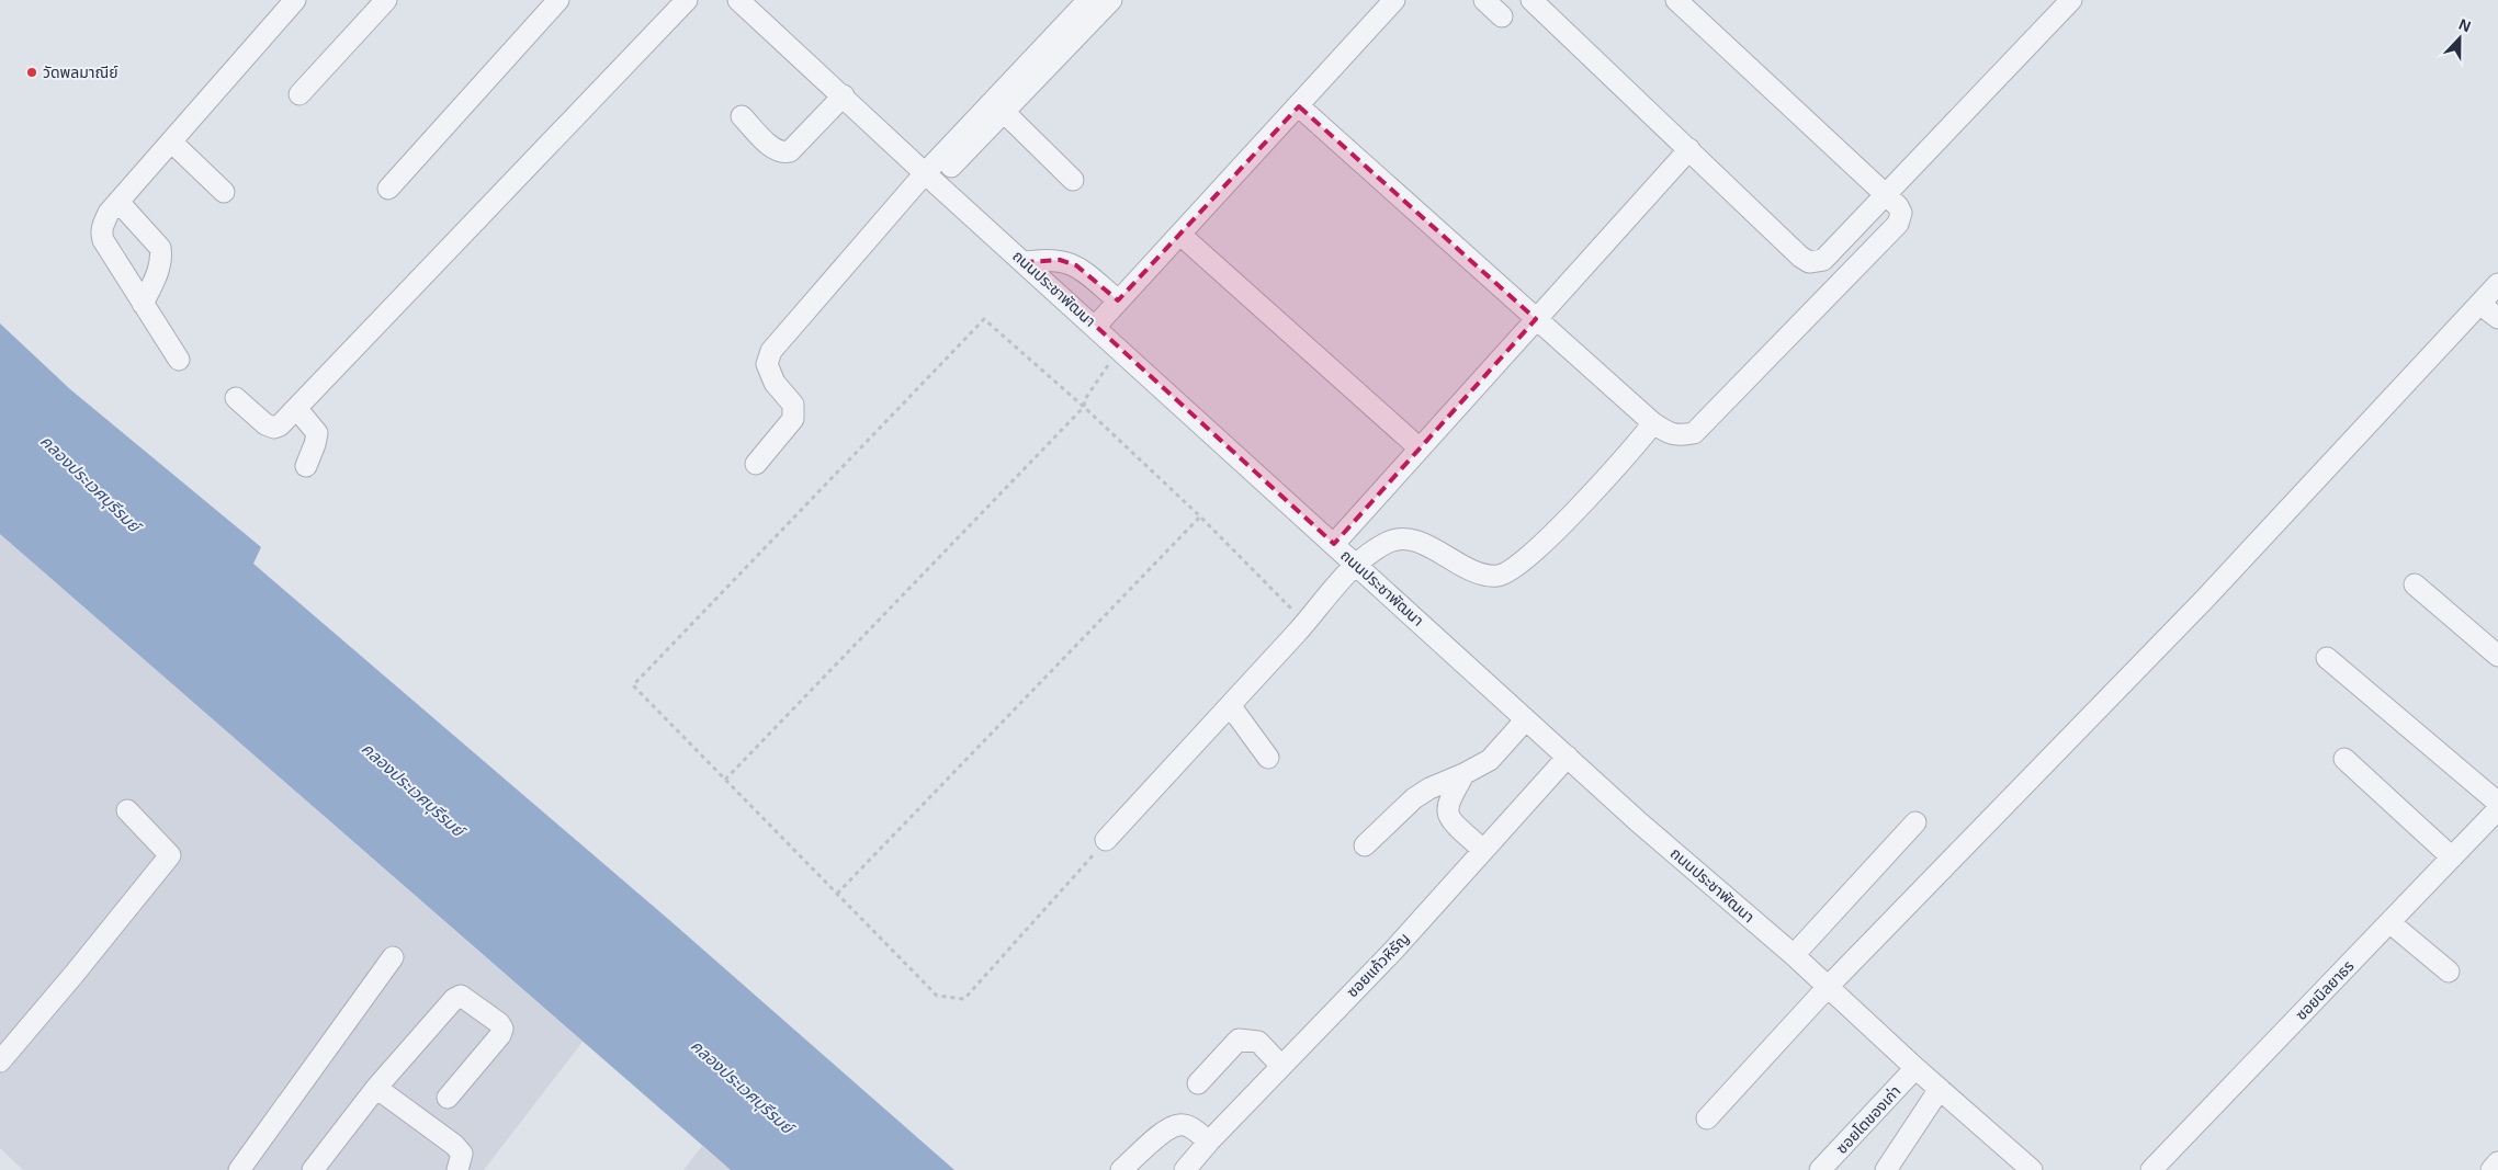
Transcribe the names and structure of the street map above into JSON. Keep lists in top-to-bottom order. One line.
{"streets":{"street":["ถนนประชาพัฒนา","ซอยแก้วหิรัญ","ซอยนิลยาธร","ซอยโตของเก่า"]},"crossings":[["ถนนประชาพัฒนา","ซอยแก้วหิรัญ"],["ถนนประชาพัฒนา","ซอยโตของเก่า"]],"water":["คลองประเวศบุรีรมย์"],"places":["วัดพลมาณีย์"],"north":"top"}
